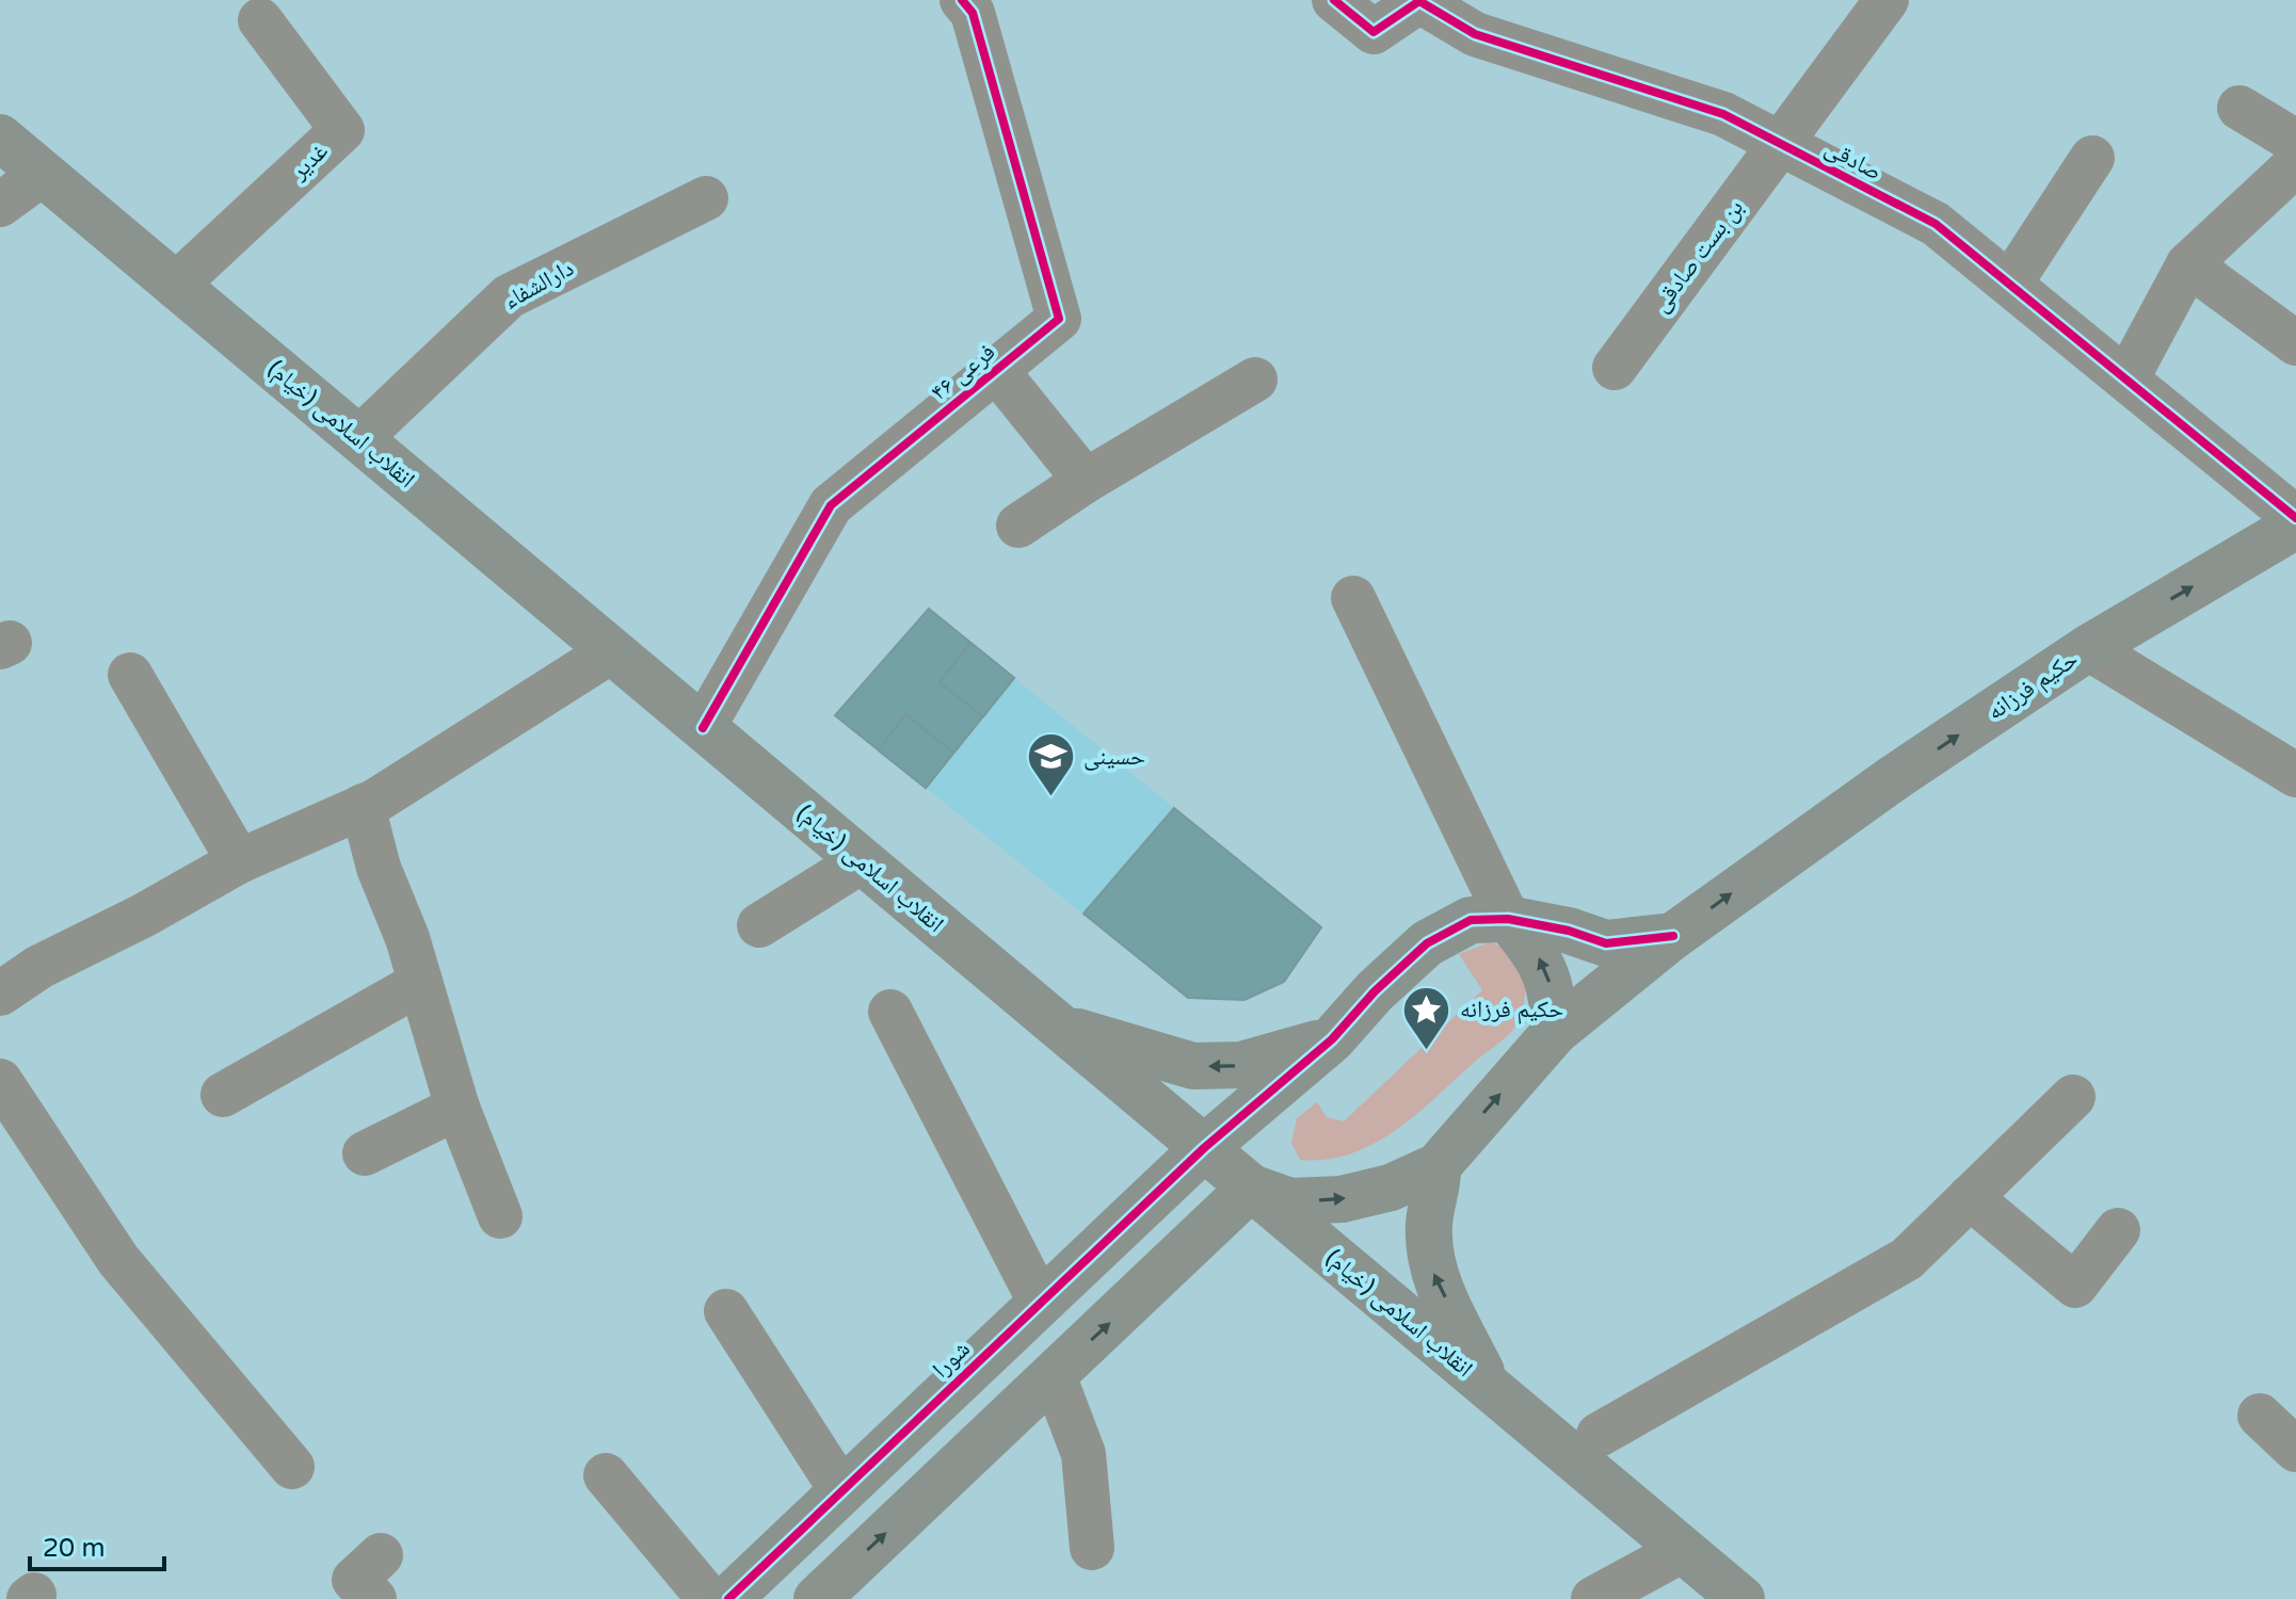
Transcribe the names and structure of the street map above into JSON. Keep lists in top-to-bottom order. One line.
{"streets":{"main road":["انقلاب اسلامی (خیام)","حکیم فرزانه","شورا"],"street":["صادقی","غدیر","بن بست صادقی","دارالشفاء","فرعی ۴۶"]},"crossings":[["صادقی","بن بست صادقی"],["غدیر","انقلاب اسلامی (خیام)"],["دارالشفاء","انقلاب اسلامی (خیام)"],["فرعی ۴۶","انقلاب اسلامی (خیام)"],["انقلاب اسلامی (خیام)","شورا"],["حکیم فرزانه","شورا"]],"one_way":["حکیم فرزانه"],"places":{"school or university":["حسینی"],"place":["حکیم فرزانه"]},"scale_bar":"20 m"}
